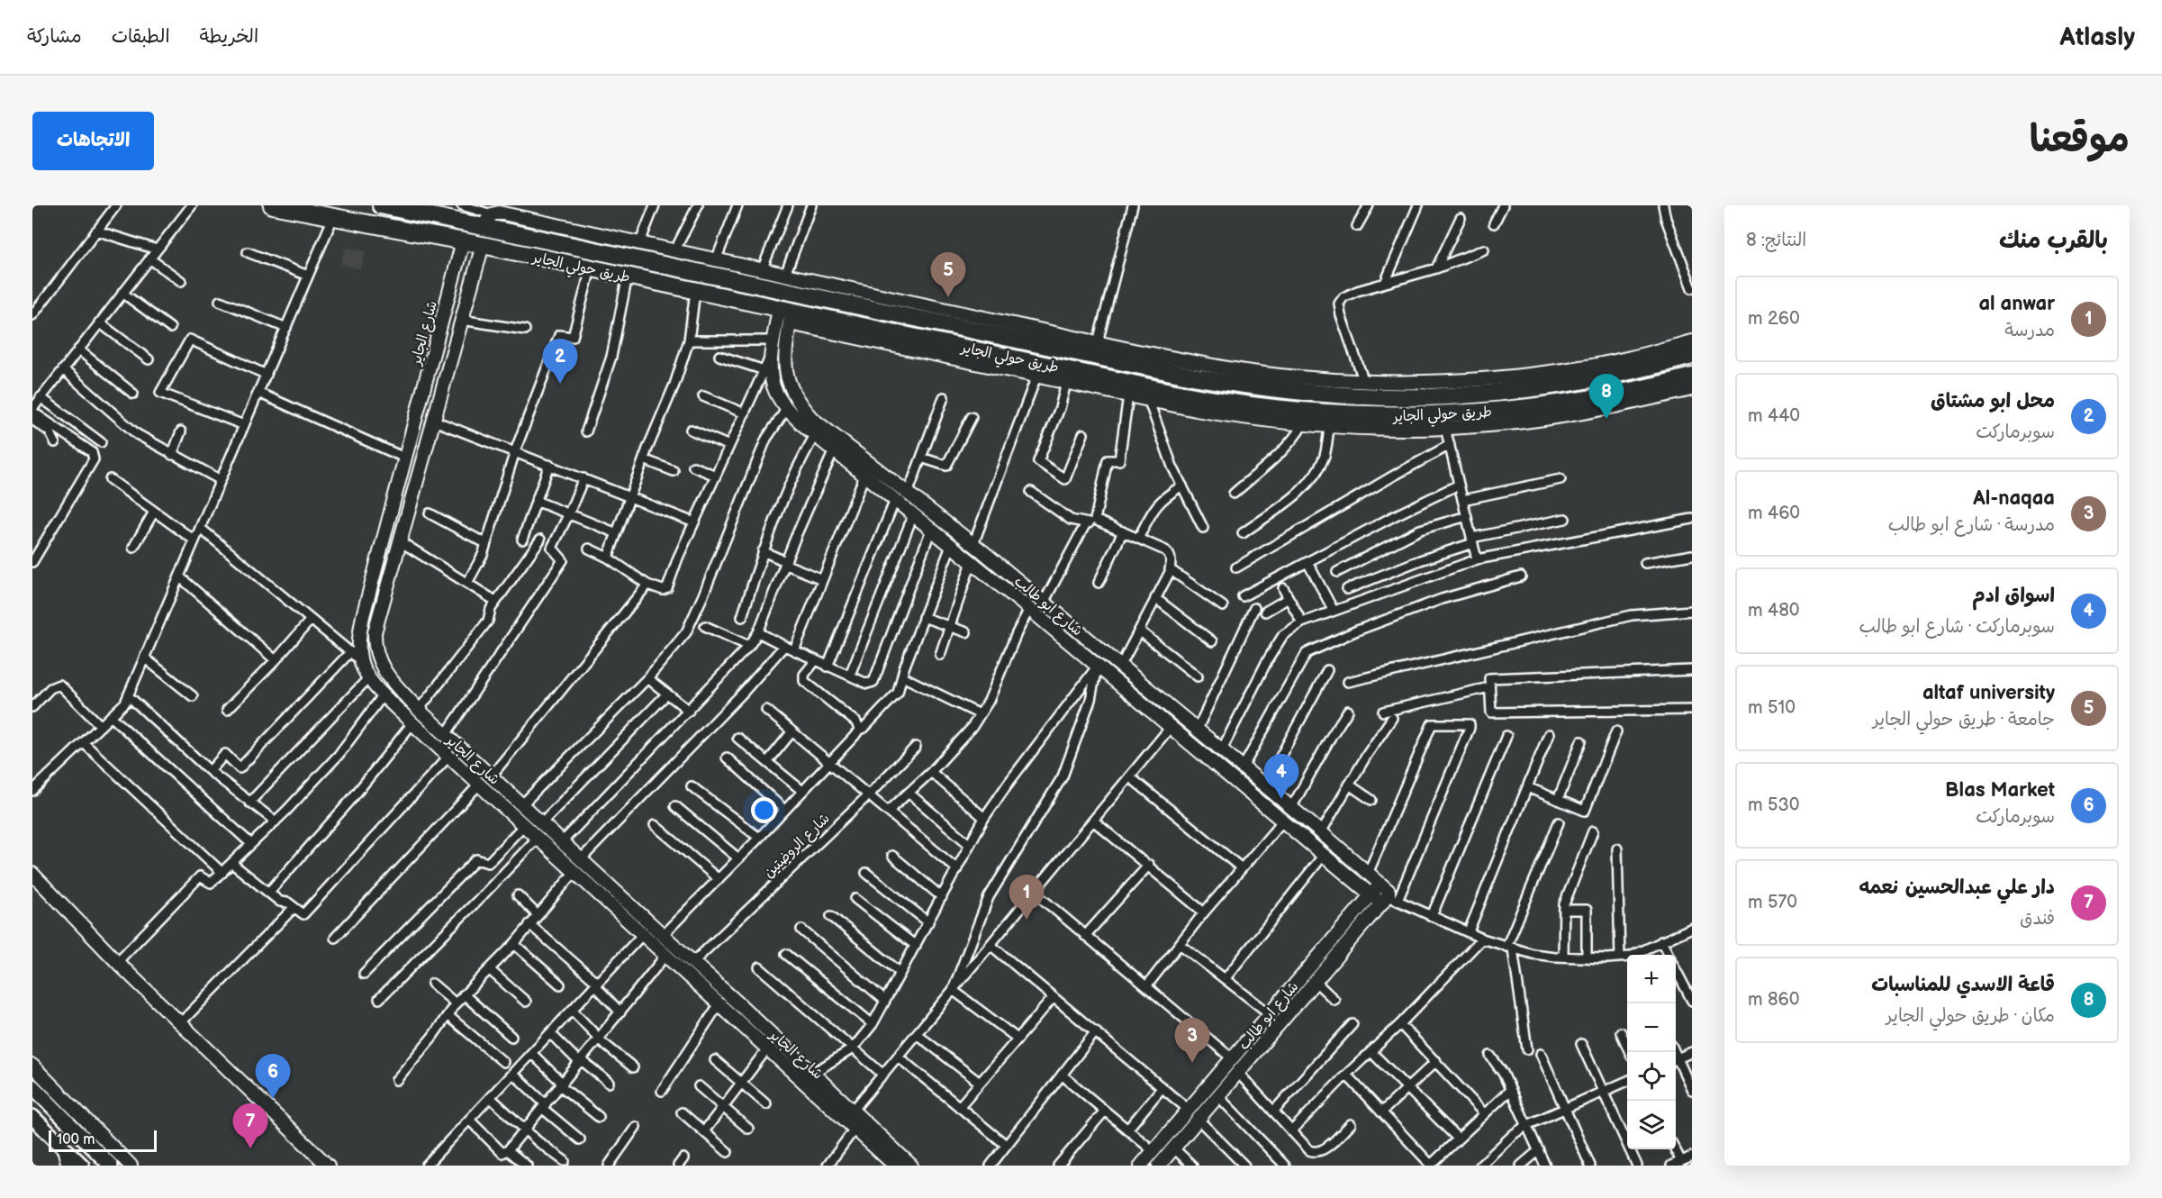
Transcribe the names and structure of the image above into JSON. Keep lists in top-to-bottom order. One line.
{"streets":{"highway":["طريق حولي الجاير"],"street":["شارع الجاير","شارع ابو طالب","شارع الروضتين"]},"crossings":[["طريق حولي الجاير","شارع الجاير"],["طريق حولي الجاير","شارع ابو طالب"],["شارع الجاير","شارع الروضتين"]],"scale_bar":"100 m","page":{"header":"Atlasly","nav":["الخريطة","الطبقات","مشاركة"],"title":"موقعنا","buttons":"الاتجاهات","heading":["بالقرب منك","النتائج: 8"],"pins":["5","2","8","4","1","3","6","7"],"list":[{"mark":"1","name":"al anwar","note":"مدرسة","value":"260 m"},{"mark":"2","name":"محل ابو مشتاق","note":"سوبرماركت","value":"440 m"},{"mark":"3","name":"Al-naqaa","note":"مدرسة · شارع ابو طالب","value":"460 m"},{"mark":"4","name":"اسواق ادم","note":"سوبرماركت · شارع ابو طالب","value":"480 m"},{"mark":"5","name":"altaf university","note":"جامعة · طريق حولي الجاير","value":"510 m"},{"mark":"6","name":"Blas Market","note":"سوبرماركت","value":"530 m"},{"mark":"7","name":"دار علي عبدالحسين نعمه","note":"فندق","value":"570 m"},{"mark":"8","name":"قاعة الاسدي للمناسبات","note":"مكان · طريق حولي الجاير","value":"860 m"}],"map_buttons":["+","−"],"scale":"100 m"}}
